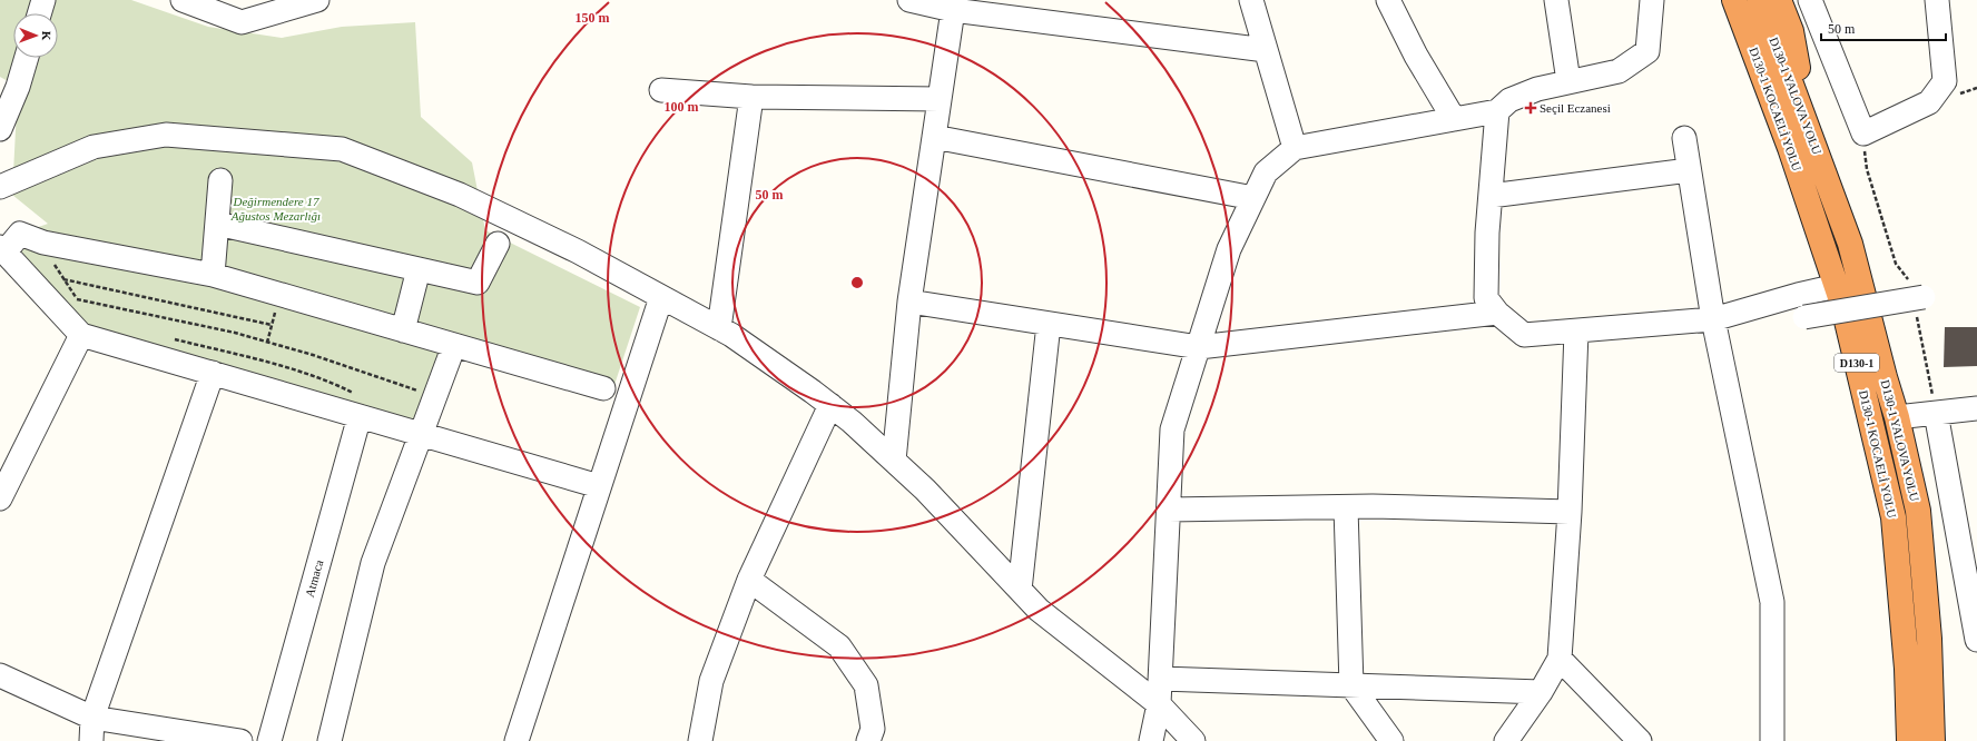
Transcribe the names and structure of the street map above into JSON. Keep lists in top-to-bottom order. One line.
{"streets":{"highway":["D130-1 YALOVA YOLU","D130-1 KOCAELİ YOLU","D130-1"],"street":["Atmaca"]},"parks":["Değirmendere 17 Ağustos Mezarlığı"],"places":{"health":["Seçil Eczanesi"]},"scale_bar":"50 m","north":"right","rings":["150 m","100 m","50 m"]}
